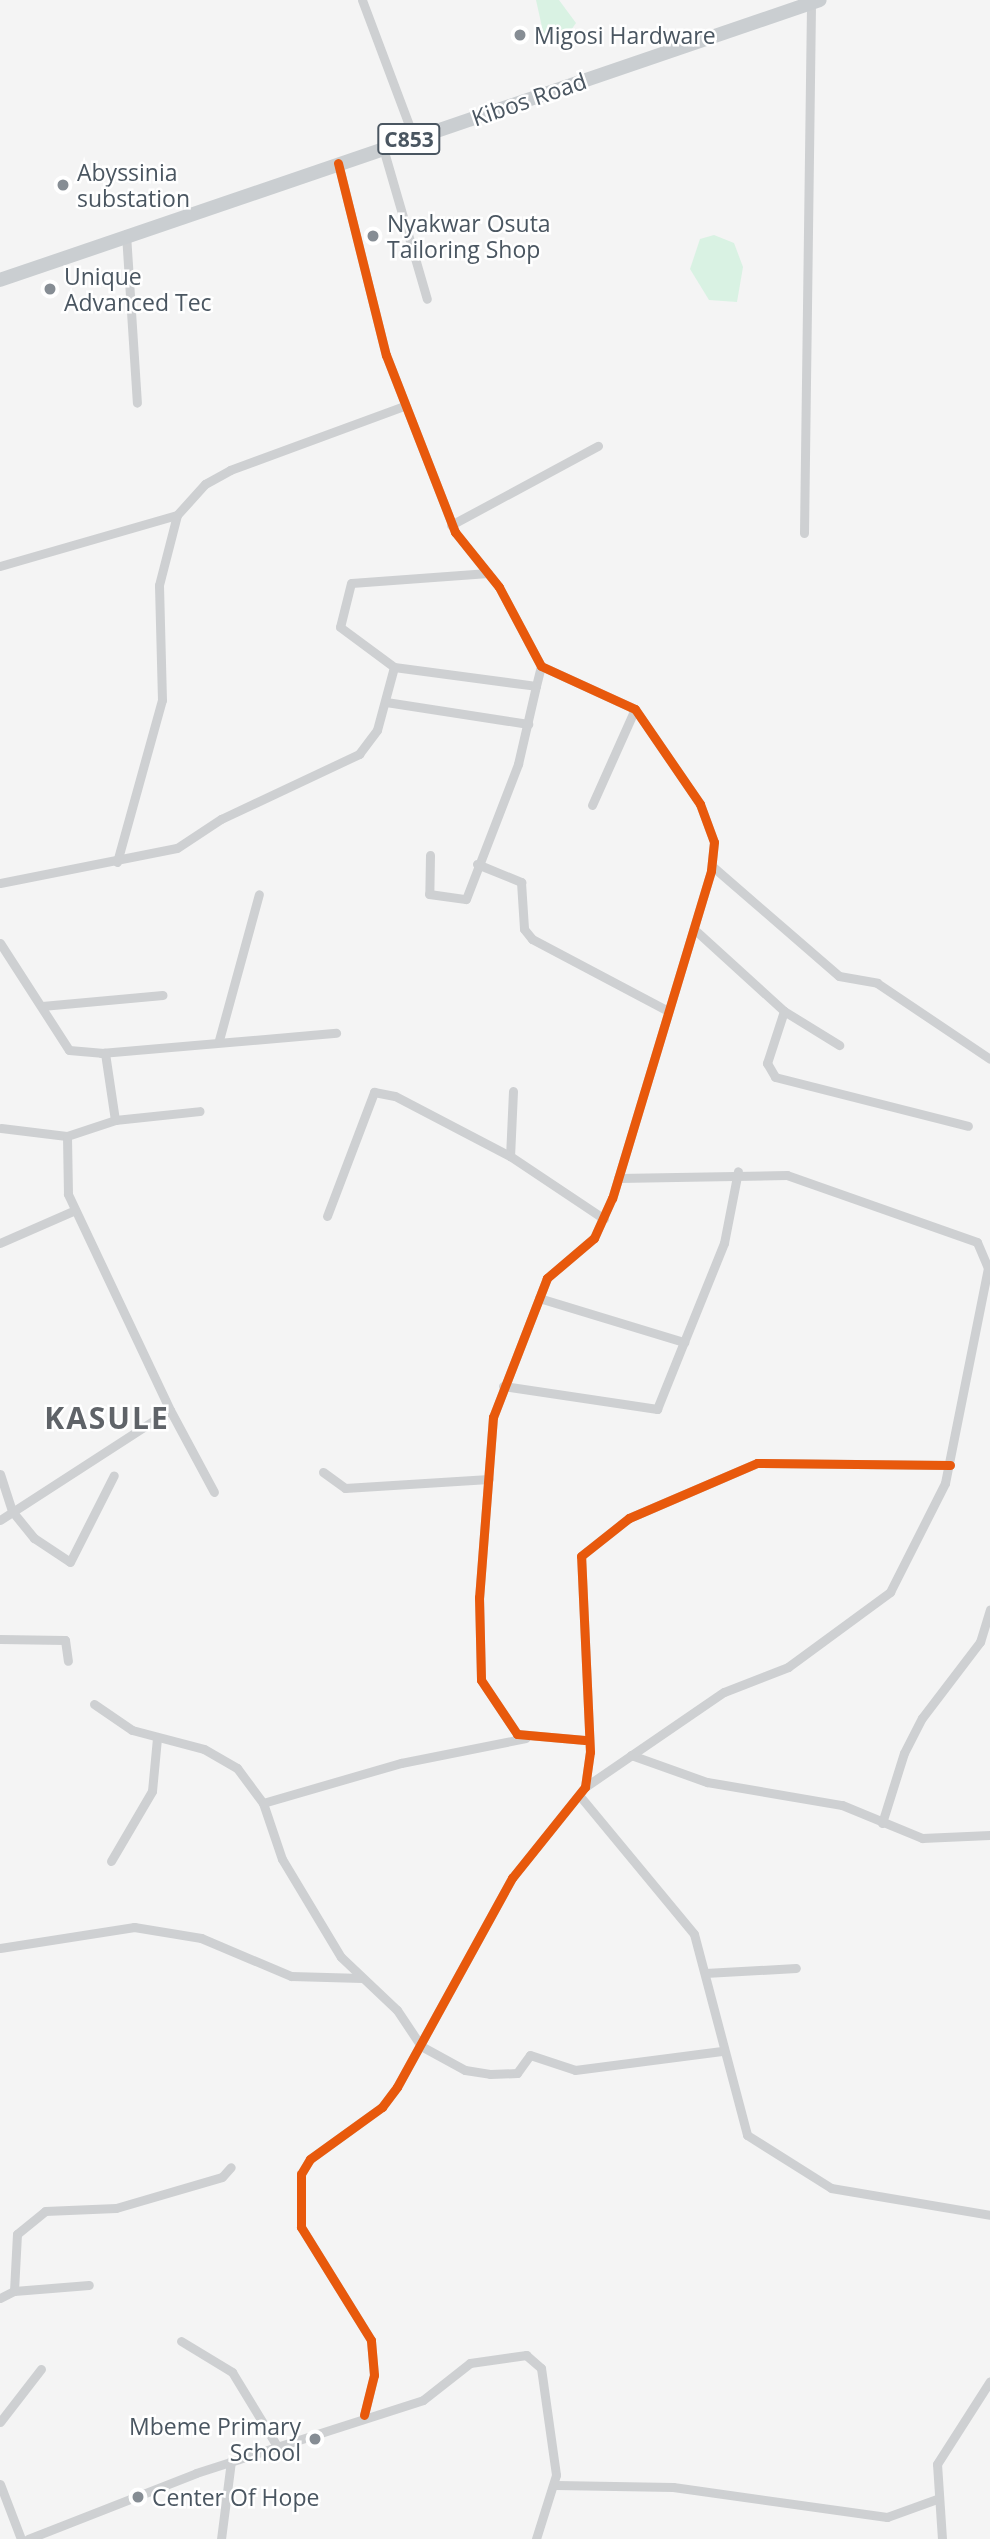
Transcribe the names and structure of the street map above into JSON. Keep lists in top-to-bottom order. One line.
{"streets":{"main road":["Kibos Road","C853"]},"districts":["KASULE"],"places":["Migosi Hardware","Abyssinia substation","Nyakwar Osuta Tailoring Shop","Unique Advanced Tec","Mbeme Primary School","Center Of Hope"]}
